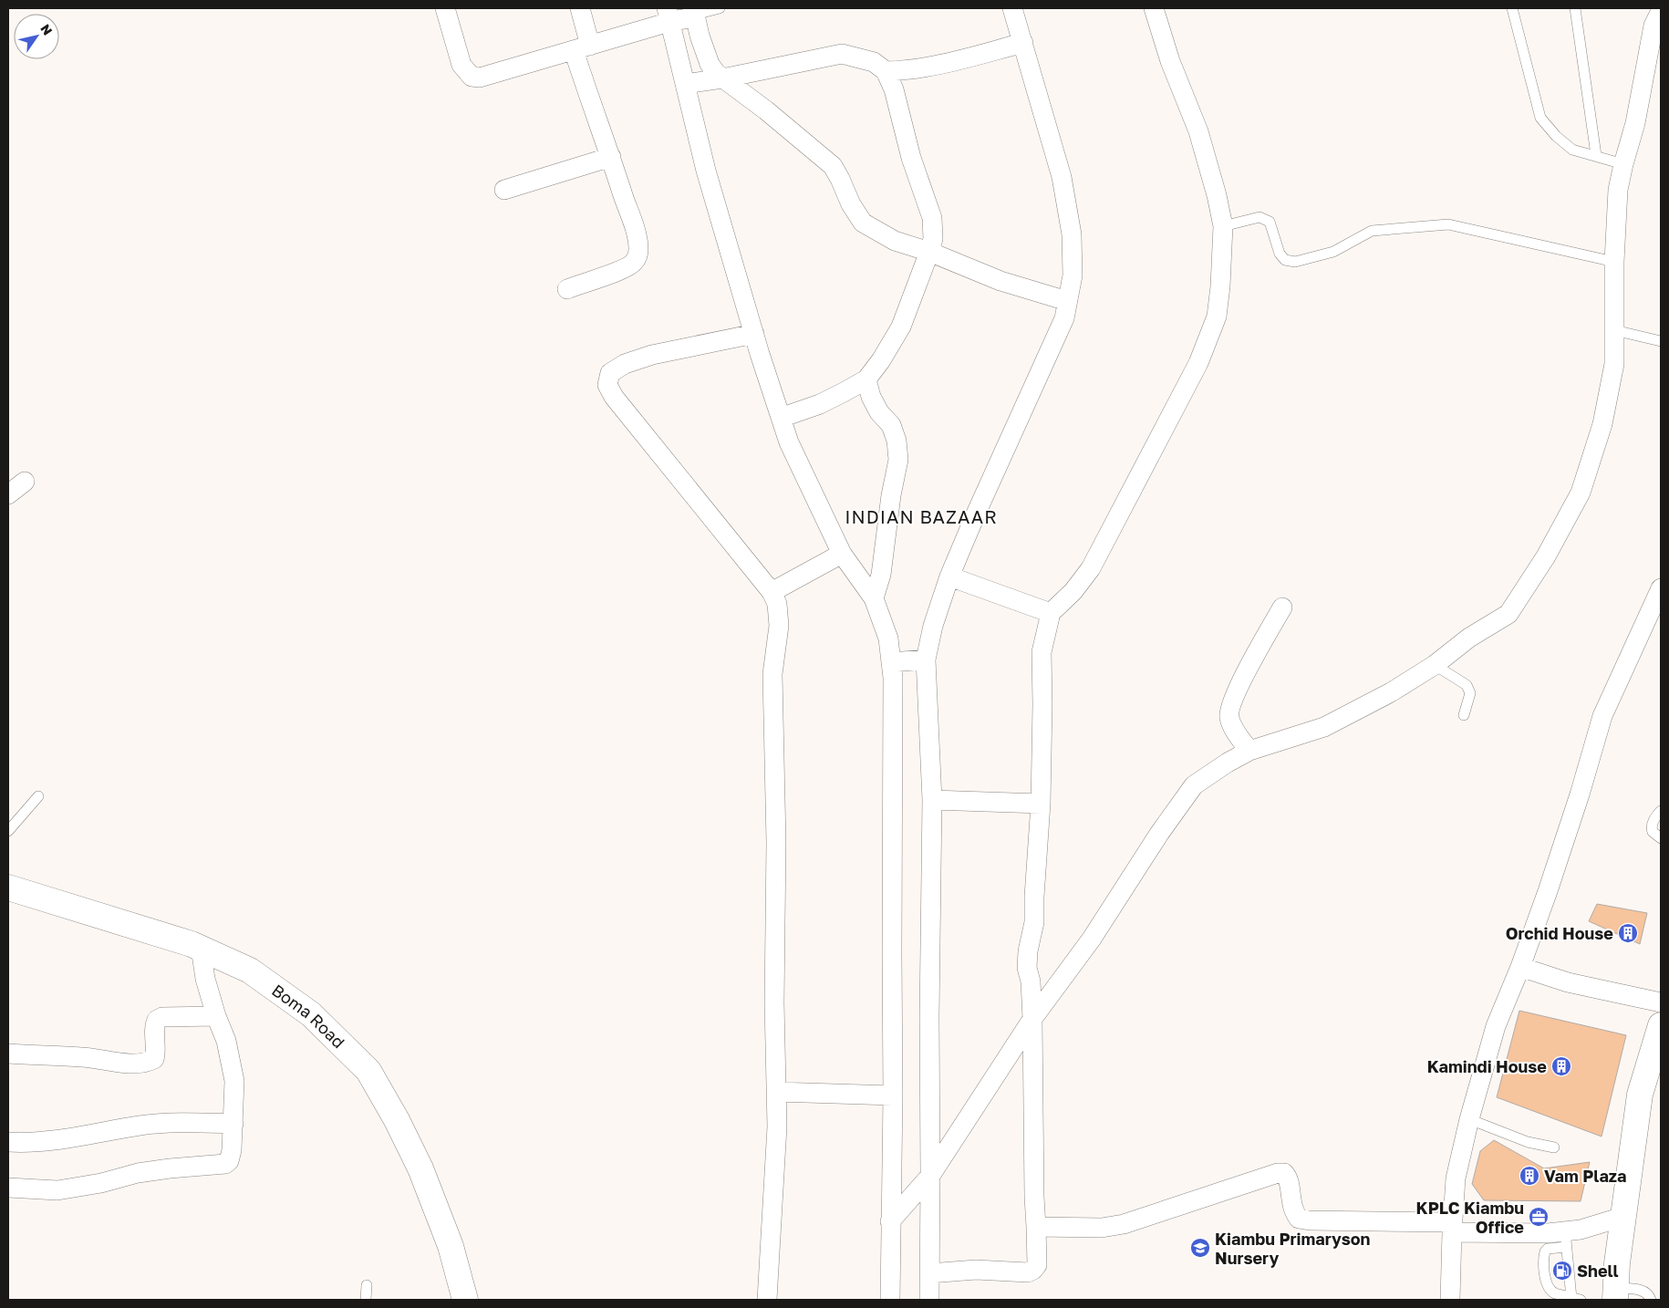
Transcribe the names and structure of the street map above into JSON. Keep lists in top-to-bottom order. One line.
{"streets":{"main road":["Boma Road"]},"districts":["INDIAN BAZAAR"],"places":{"building":["Orchid House","Kamindi House","Vam Plaza"],"office":["KPLC Kiambu Office"],"school or university":["Kiambu Primaryson Nursery"],"fuel station":["Shell"]},"north":"top right"}
